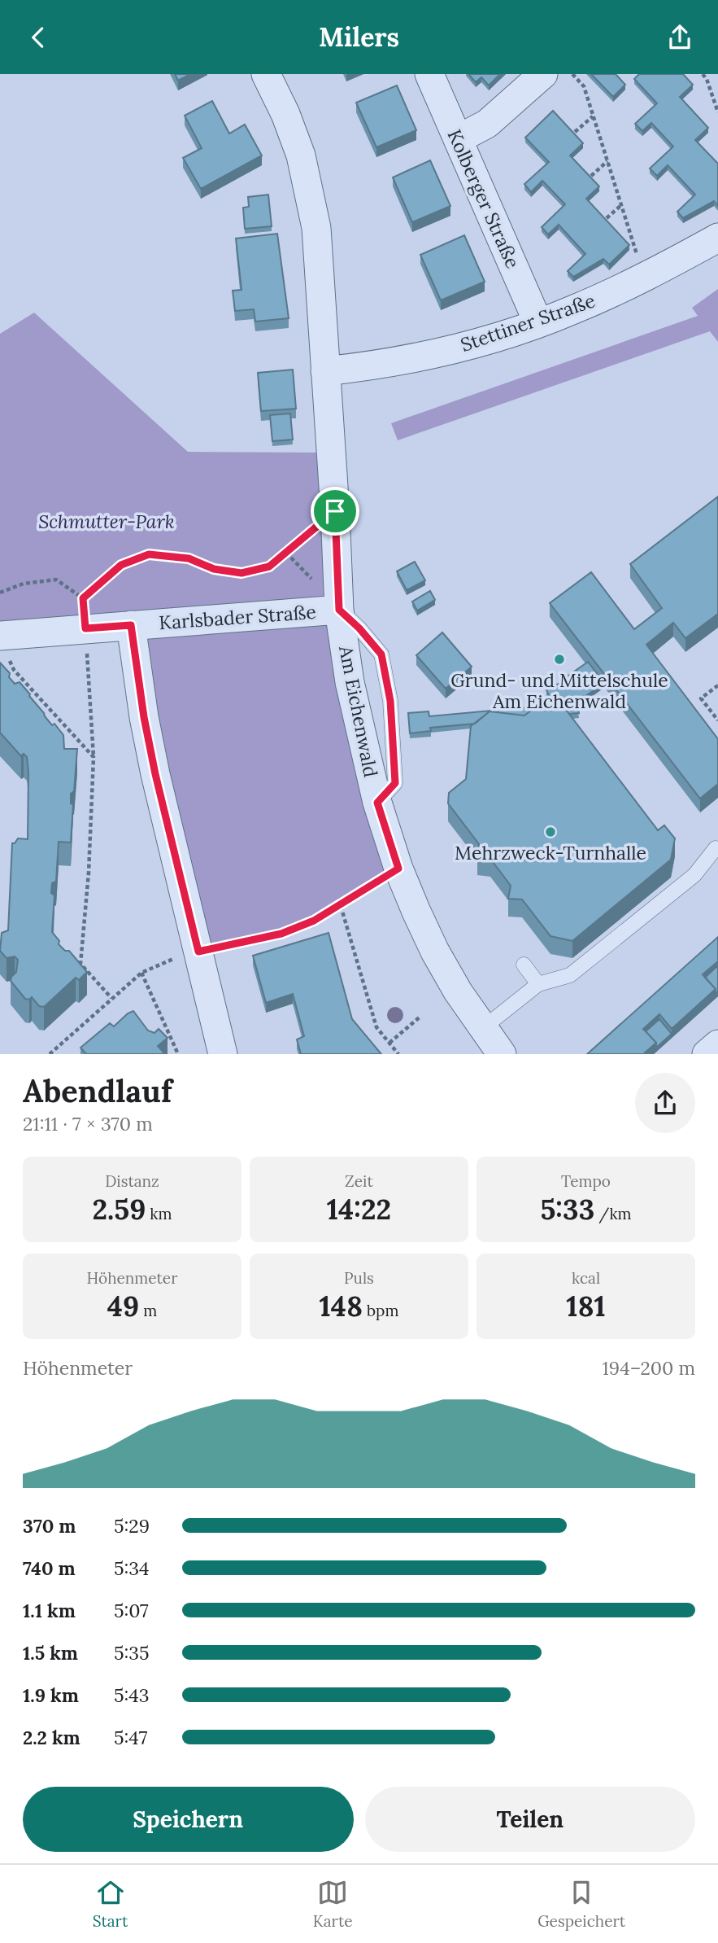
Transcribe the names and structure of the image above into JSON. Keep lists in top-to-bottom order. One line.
{"streets":{"street":["Kolberger Straße","Stettiner Straße","Karlsbader Straße","Am Eichenwald"]},"crossings":[["Kolberger Straße","Stettiner Straße"],["Stettiner Straße","Am Eichenwald"],["Karlsbader Straße","Am Eichenwald"]],"parks":["Schmutter-Park"],"places":["Grund- und Mittelschule Am Eichenwald","Mehrzweck-Turnhalle"],"page":{"header":"Milers","heading":["Abendlauf","21:11 · 7 × 370 m"],"stats":[["Distanz","2.59 km"],["Zeit","14:22"],["Tempo","5:33 /km"],["Höhenmeter","49 m"],["Puls","148 bpm"],["kcal","181"]],"chart":["Höhenmeter","194–200 m"],"list":[{"name":"370 m","note":"5:29"},{"name":"740 m","note":"5:34"},{"name":"1.1 km","note":"5:07"},{"name":"1.5 km","note":"5:35"},{"name":"1.9 km","note":"5:43"},{"name":"2.2 km","note":"5:47"}],"buttons":["Speichern","Teilen"],"tabs":["Start","Karte","Gespeichert"]}}
